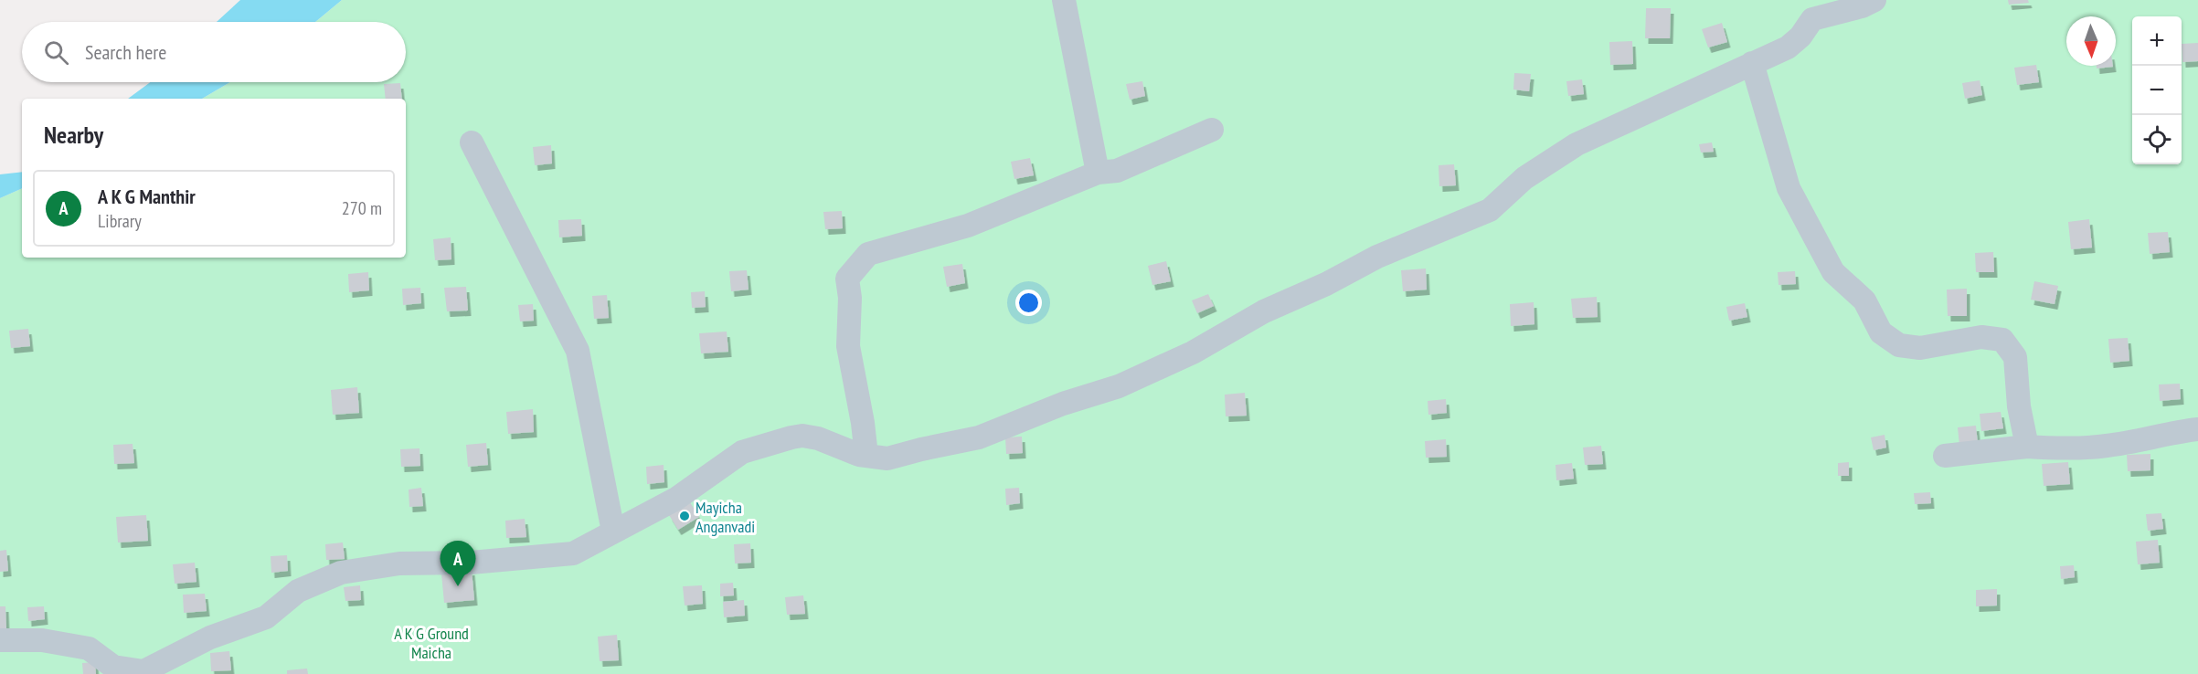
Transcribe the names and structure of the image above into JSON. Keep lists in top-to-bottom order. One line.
{"parks":["A K G Ground Maicha"],"places":["Mayicha Anganvadi"],"north":"bottom","page":{"map_buttons":["+","−"],"search":"Search here","heading":"Nearby","list":[{"mark":"A","name":"A K G Manthir","note":"Library","value":"270 m"}],"pins":"A"}}
